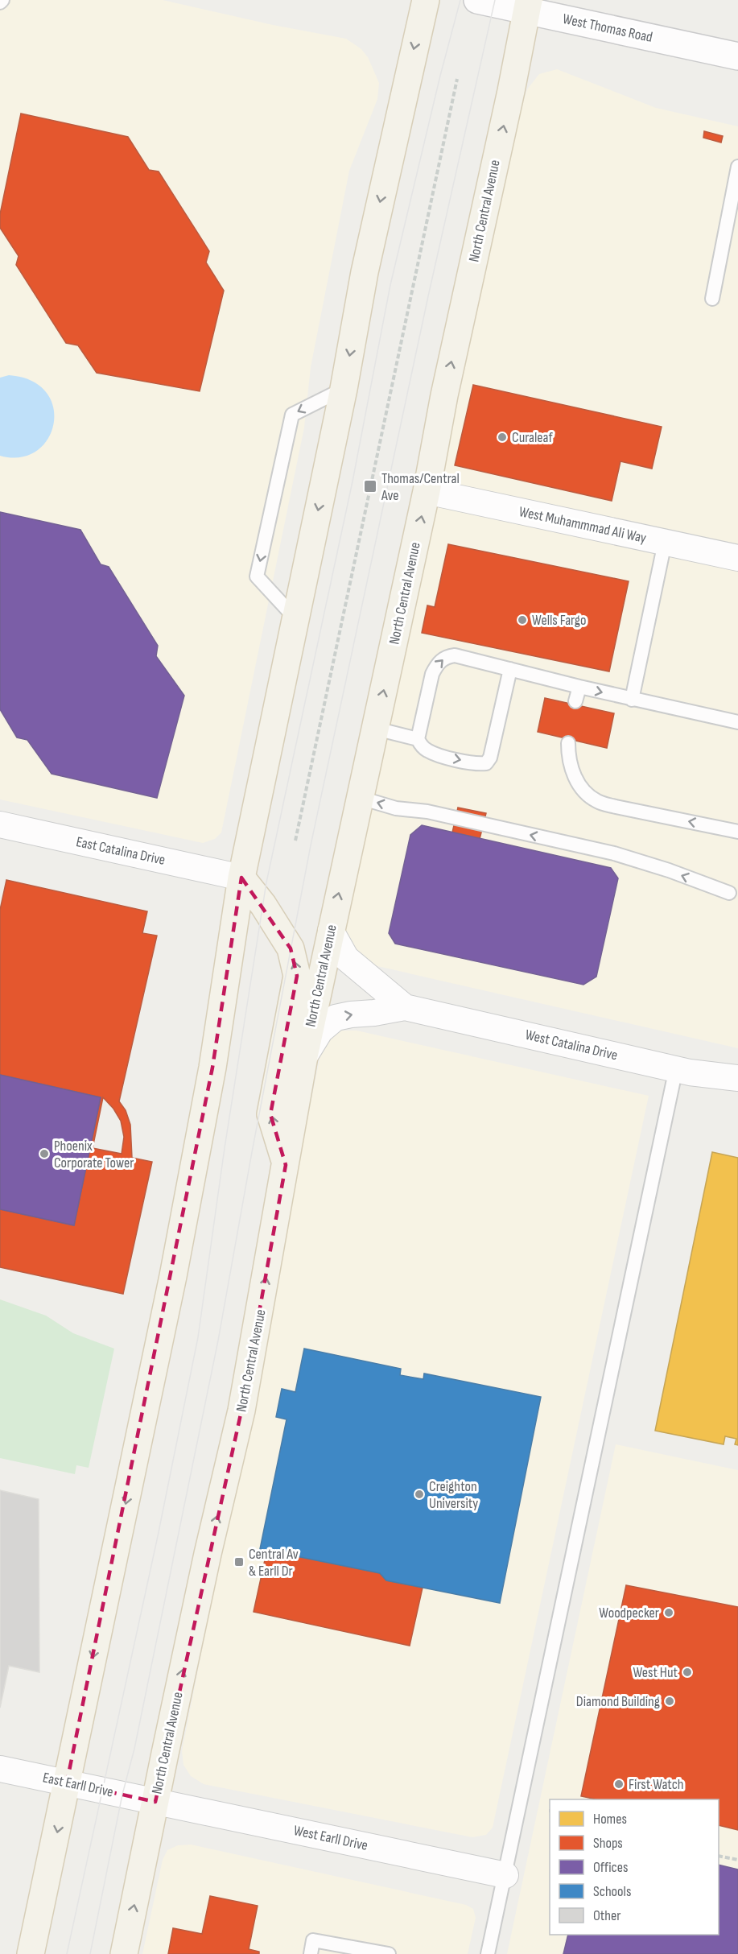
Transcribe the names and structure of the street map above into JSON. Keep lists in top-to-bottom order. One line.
{"streets":{"main road":["West Thomas Road","North Central Avenue"],"street":["West Muhammmad Ali Way","East Catalina Drive","West Catalina Drive","East Earll Drive","West Earll Drive"]},"crossings":[["West Thomas Road","North Central Avenue"],["North Central Avenue","West Muhammmad Ali Way"],["North Central Avenue","West Catalina Drive"],["North Central Avenue","East Earll Drive"],["North Central Avenue","West Earll Drive"],["East Earll Drive","West Earll Drive"]],"places":{"other":["Curaleaf","Wells Fargo","Phoenix Corporate Tower","Creighton University","Woodpecker","West Hut","Diamond Building","First Watch"],"transit":["Thomas/Central Ave","Central Av & Earll Dr"]},"legend":["Homes","Shops","Offices","Schools","Other"]}
